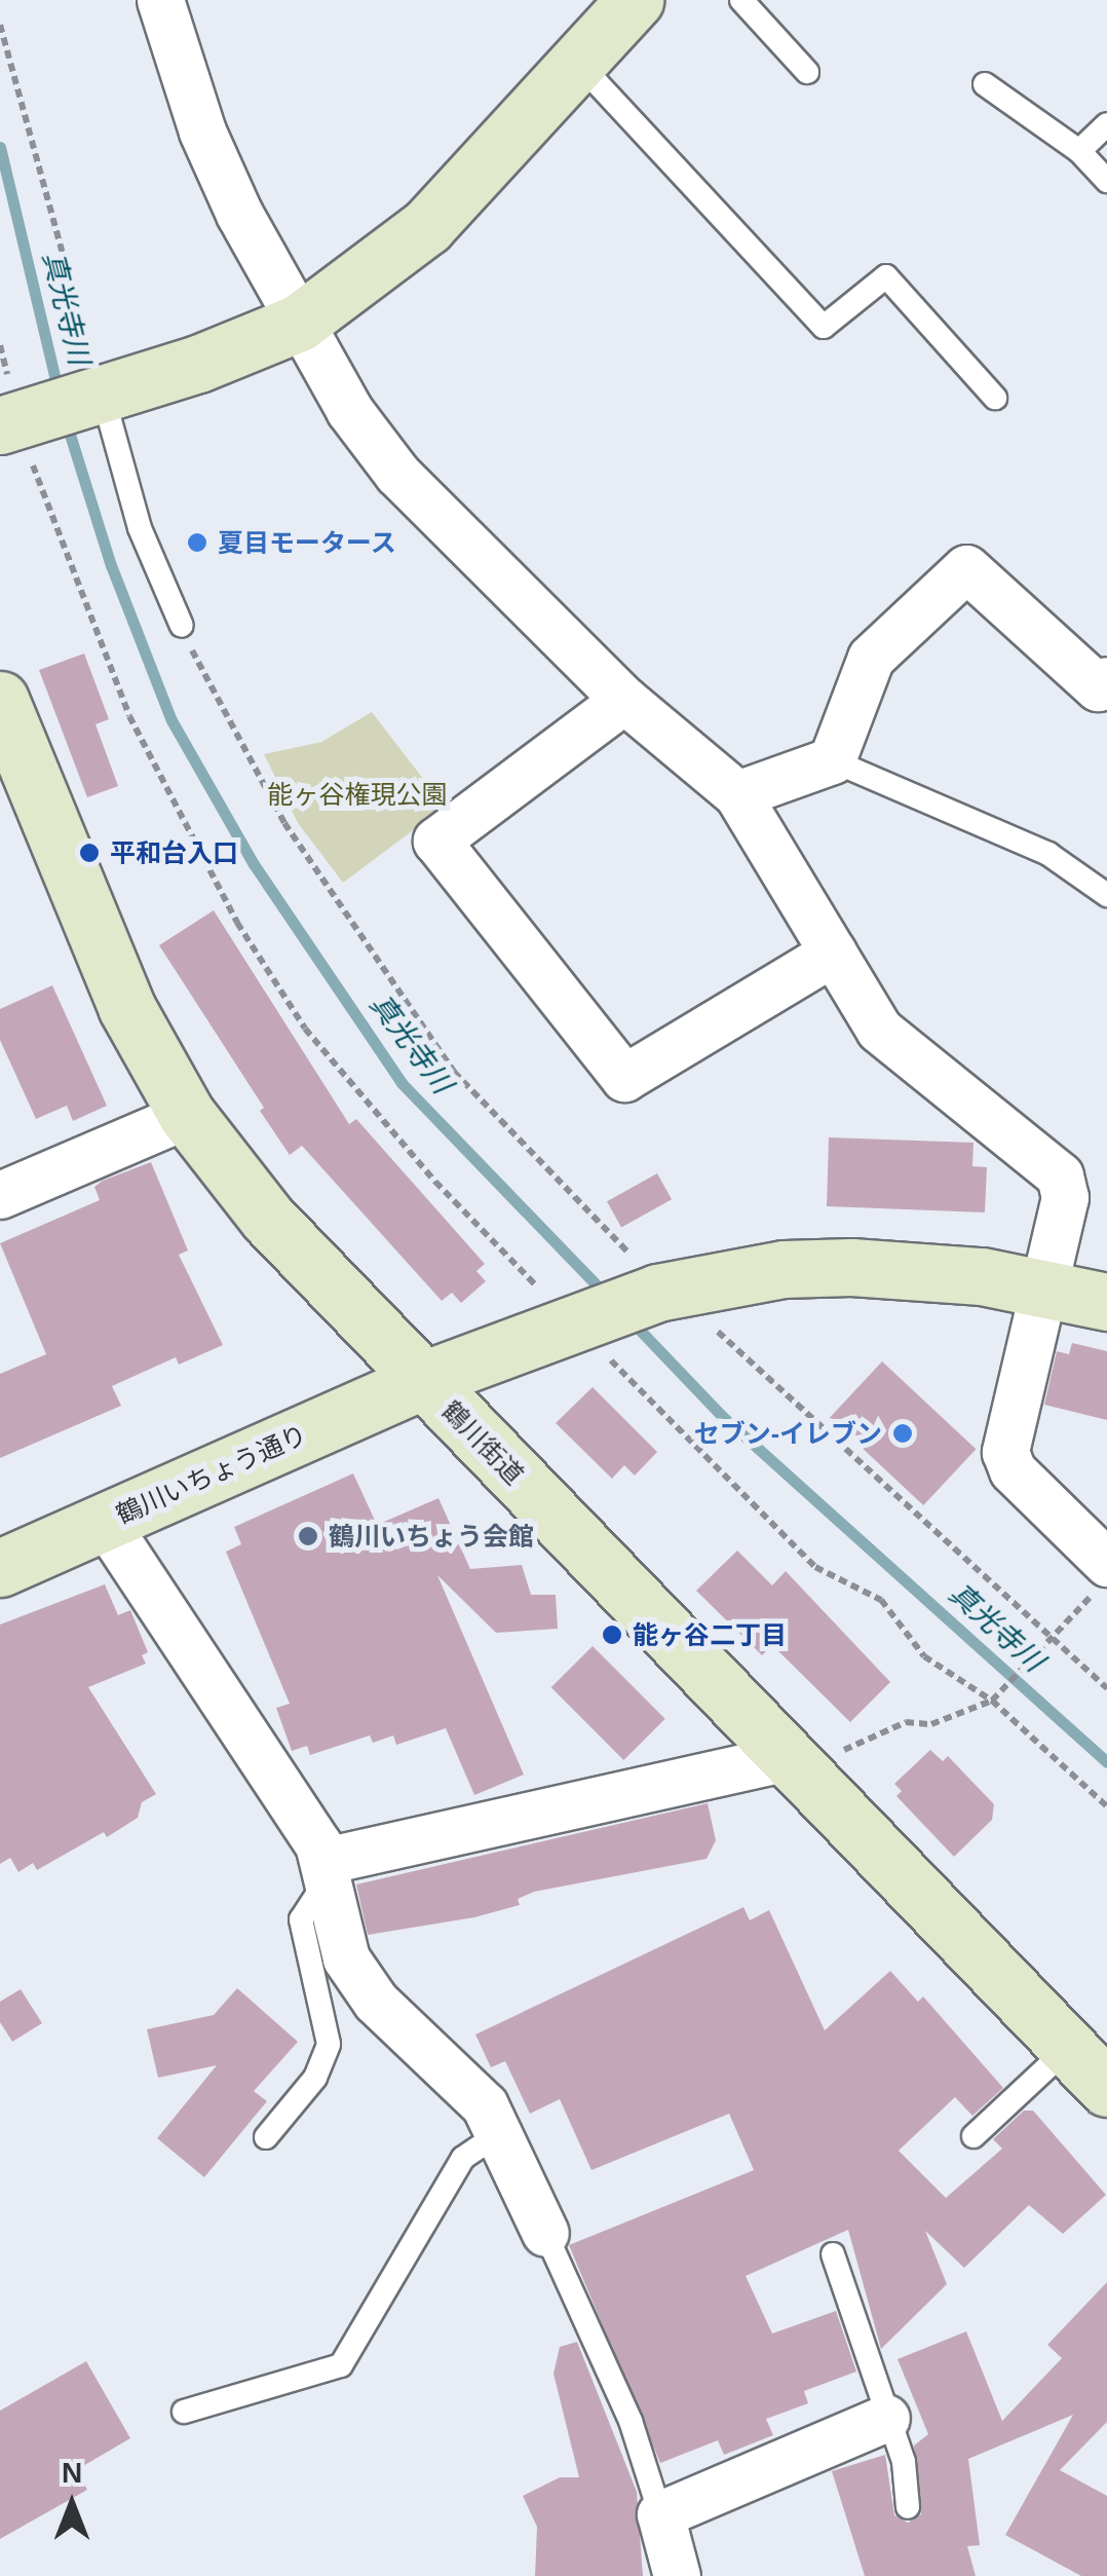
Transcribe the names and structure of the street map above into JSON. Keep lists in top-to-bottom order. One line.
{"streets":{"street":["鶴川街道","鶴川いちょう通り"]},"crossings":[["鶴川街道","鶴川いちょう通り"]],"water":["真光寺川"],"parks":["能ヶ谷権現公園"],"places":["夏目モータース","平和台入口","セブン-イレブン","鶴川いちょう会館","能ヶ谷二丁目"],"north":"top"}
